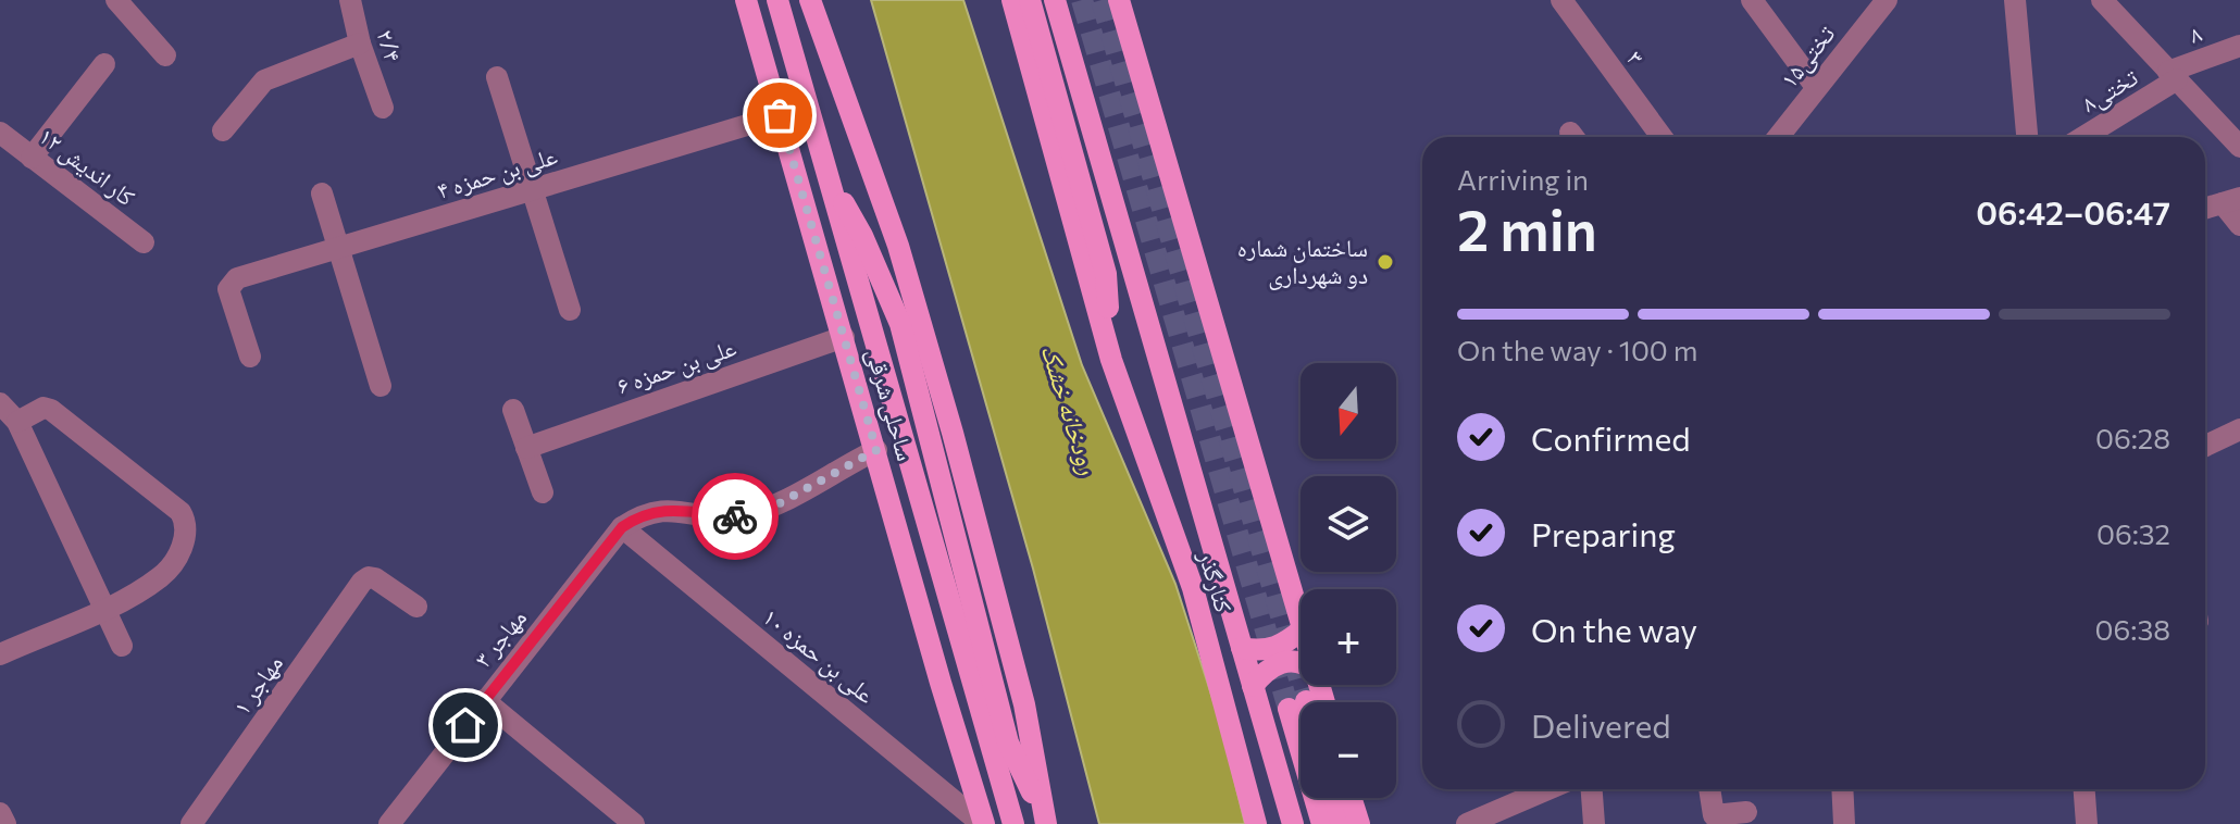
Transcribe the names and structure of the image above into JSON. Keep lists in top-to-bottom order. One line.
{"streets":{"main road":["ساحلی شرقی","کنارگذر"],"street":["۸","۲/۴","تختی۱۵","۳","تختی۸","۱۲ کار اندیش","۴ علی بن حمزه","۶ علی بن حمزه","۳ مهاجر","۱۰ علی بن حمزه","۱ مهاجر"]},"crossings":[["۸","تختی۸"],["۴ علی بن حمزه","ساحلی شرقی"],["۶ علی بن حمزه","ساحلی شرقی"],["ساحلی شرقی","۱۰ علی بن حمزه"],["۳ مهاجر","۱۰ علی بن حمزه"]],"water":["رودخانه خشک"],"places":["ساختمان شماره دو شهرداری"],"north":"bottom","page":{"heading":["2 min","Arriving in","06:42–06:47"],"bar":"On the way · 100 m","map_buttons":["+","−"],"list":[["Confirmed","06:28"],["Preparing","06:32"],["On the way","06:38"],"Delivered"]}}
